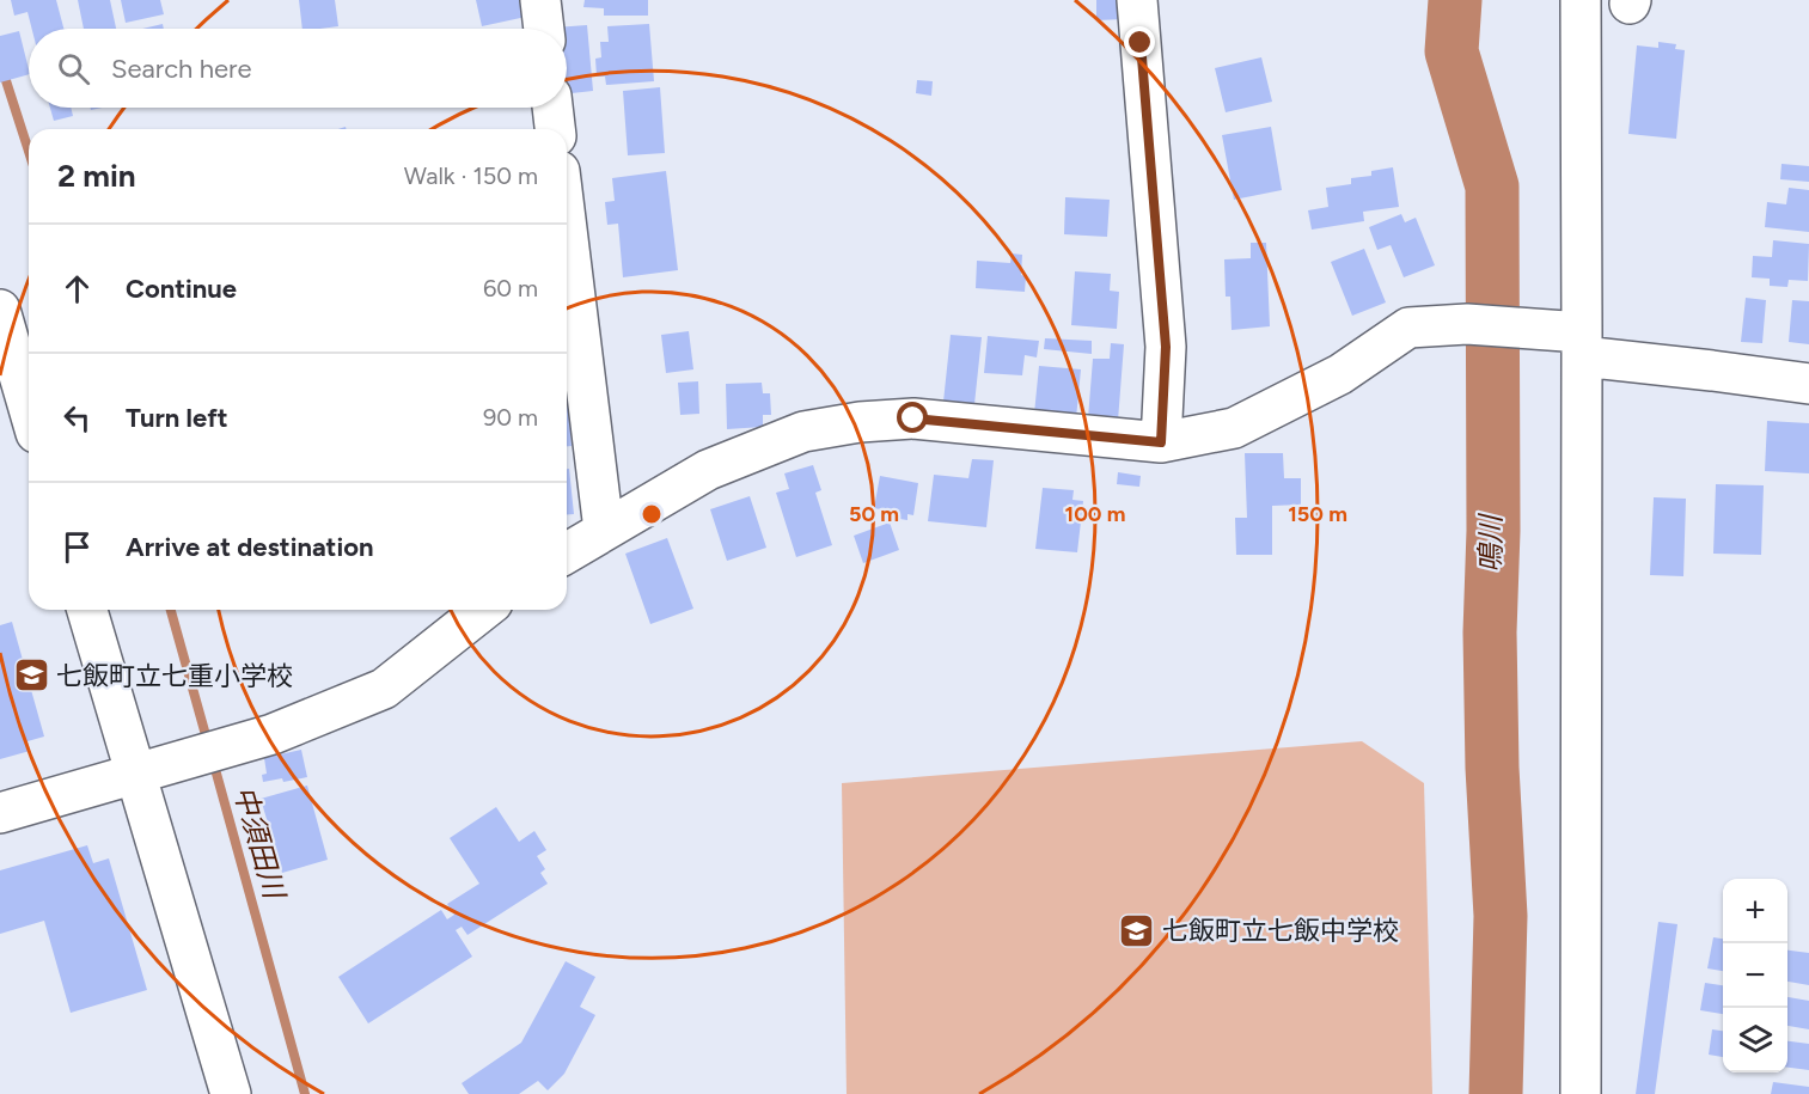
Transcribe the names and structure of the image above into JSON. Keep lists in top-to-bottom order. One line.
{"water":["鳴川","中須田川"],"places":{"school or university":["七飯町立七重小学校","七飯町立七飯中学校"]},"page":{"search":"Search here","heading":["2 min","Walk · 150 m"],"list":[["Continue","60 m"],["Turn left","90 m"],"Arrive at destination"],"map_buttons":["+","−"]},"rings":["50 m","100 m","150 m"]}
